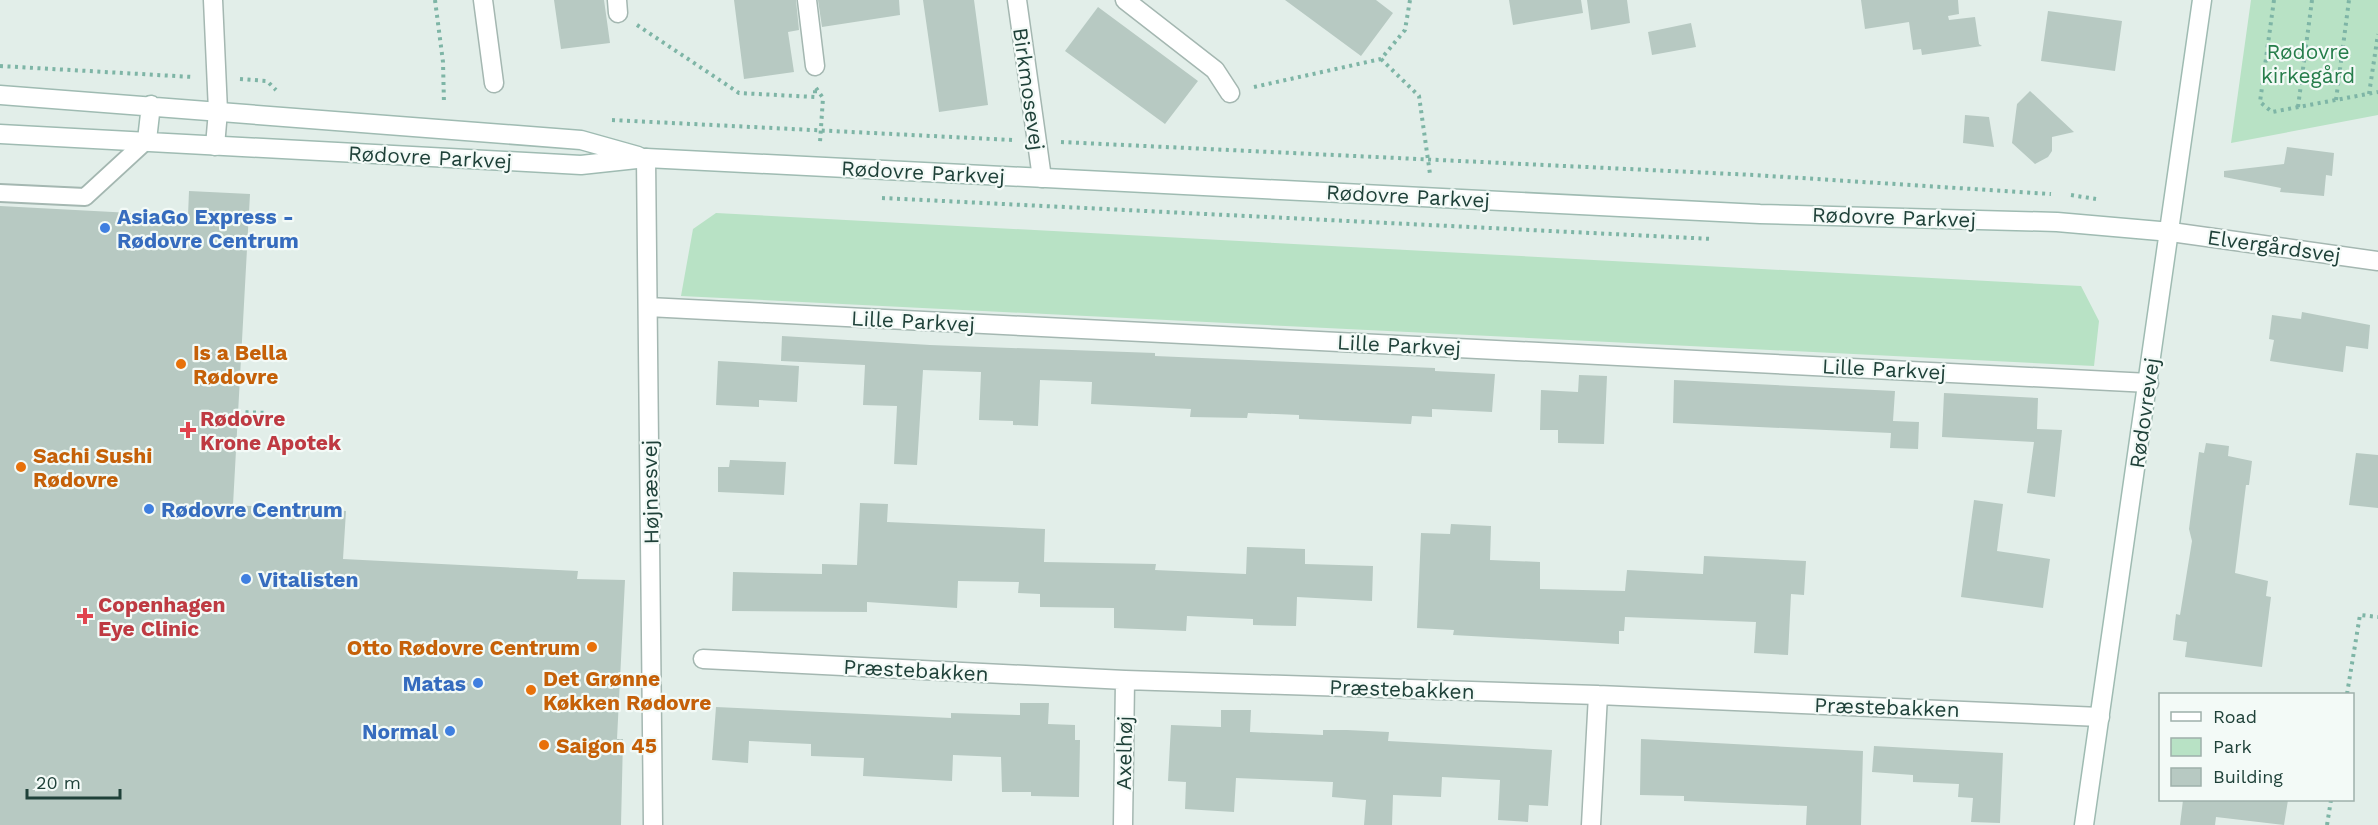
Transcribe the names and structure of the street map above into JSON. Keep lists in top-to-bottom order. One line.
{"streets":{"street":["Birkmosevej","Rødovre Parkvej","Elvergårdsvej","Lille Parkvej","Rødovrevej","Højnæsvej","Præstebakken","Axelhøj"]},"crossings":[["Birkmosevej","Rødovre Parkvej"],["Rødovre Parkvej","Elvergårdsvej"],["Rødovre Parkvej","Rødovrevej"],["Rødovre Parkvej","Højnæsvej"],["Elvergårdsvej","Rødovrevej"],["Lille Parkvej","Rødovrevej"],["Lille Parkvej","Højnæsvej"],["Rødovrevej","Præstebakken"],["Præstebakken","Axelhøj"]],"parks":["Rødovre kirkegård"],"places":{"other":["AsiaGo Express - Rødovre Centrum","Is a Bella Rødovre","Sachi Sushi Rødovre","Rødovre Centrum","Vitalisten","Otto Rødovre Centrum","Matas","Det Grønne Køkken Rødovre","Normal","Saigon 45"],"health":["Rødovre Krone Apotek","Copenhagen Eye Clinic"]},"legend":["Road","Park","Building"],"scale_bar":"20 m"}
